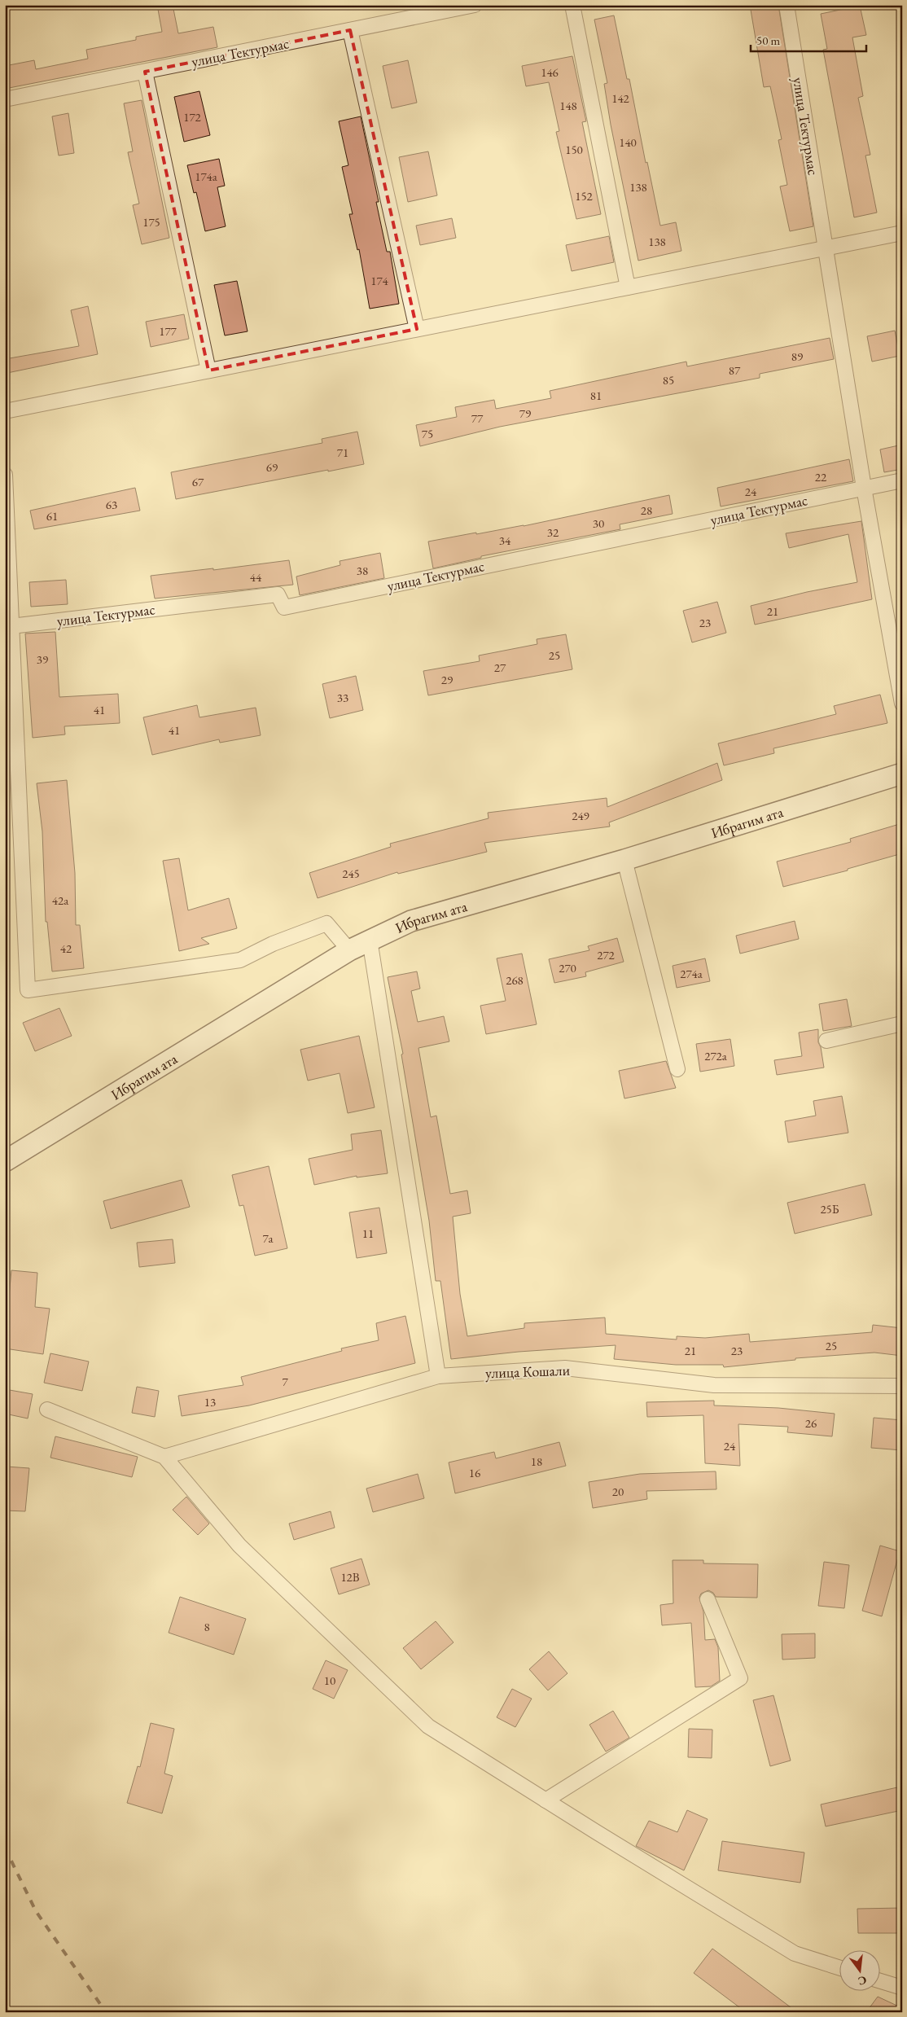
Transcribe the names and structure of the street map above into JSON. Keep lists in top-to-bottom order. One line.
{"streets":{"street":["улица Тектурмас","Ибрагим ата","улица Кошали"]},"house_numbers":["146","142","148","172","140","150","174а","138","152","175","138","174","177","89","87","85","81","79","77","75","71","69","22","67","24","63","28","61","30","32","34","38","44","21","23","25","39","27","29","33","41","41","249","245","42а","42","272","270","274а","268","272а","25Б","11","7а","25","21","23","7","13","26","24","18","16","20","12В","8","10"],"scale_bar":"50 m","north":"bottom"}
